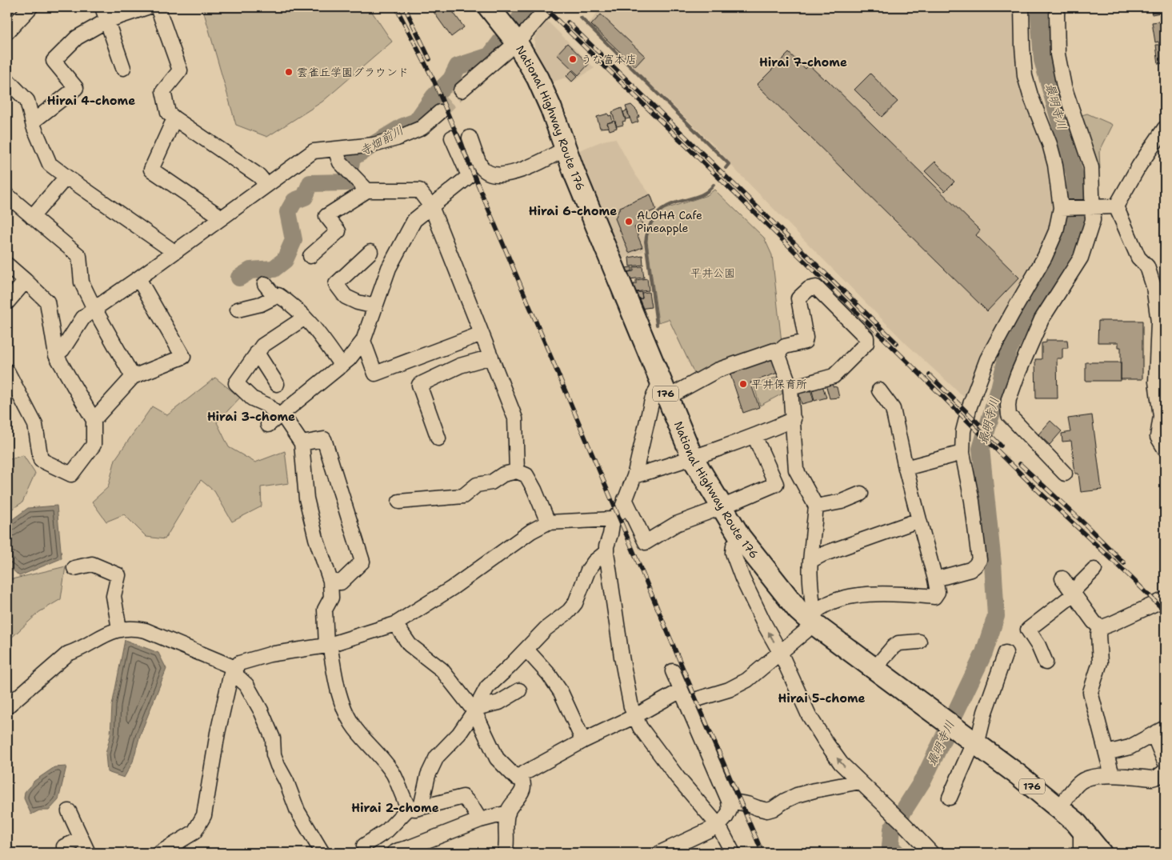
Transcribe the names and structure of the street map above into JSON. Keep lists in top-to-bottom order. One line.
{"streets":{"highway":["National Highway Route 176","176"]},"districts":["Hirai 7-chome","Hirai 4-chome","Hirai 6-chome","Hirai 3-chome","Hirai 5-chome","Hirai 2-chome"],"water":["最明寺川","寺畑前川"],"parks":["平井公園"],"places":["うな富本店","雲雀丘学園グラウンド","ALOHA Cafe Pineapple","平井保育所"]}
